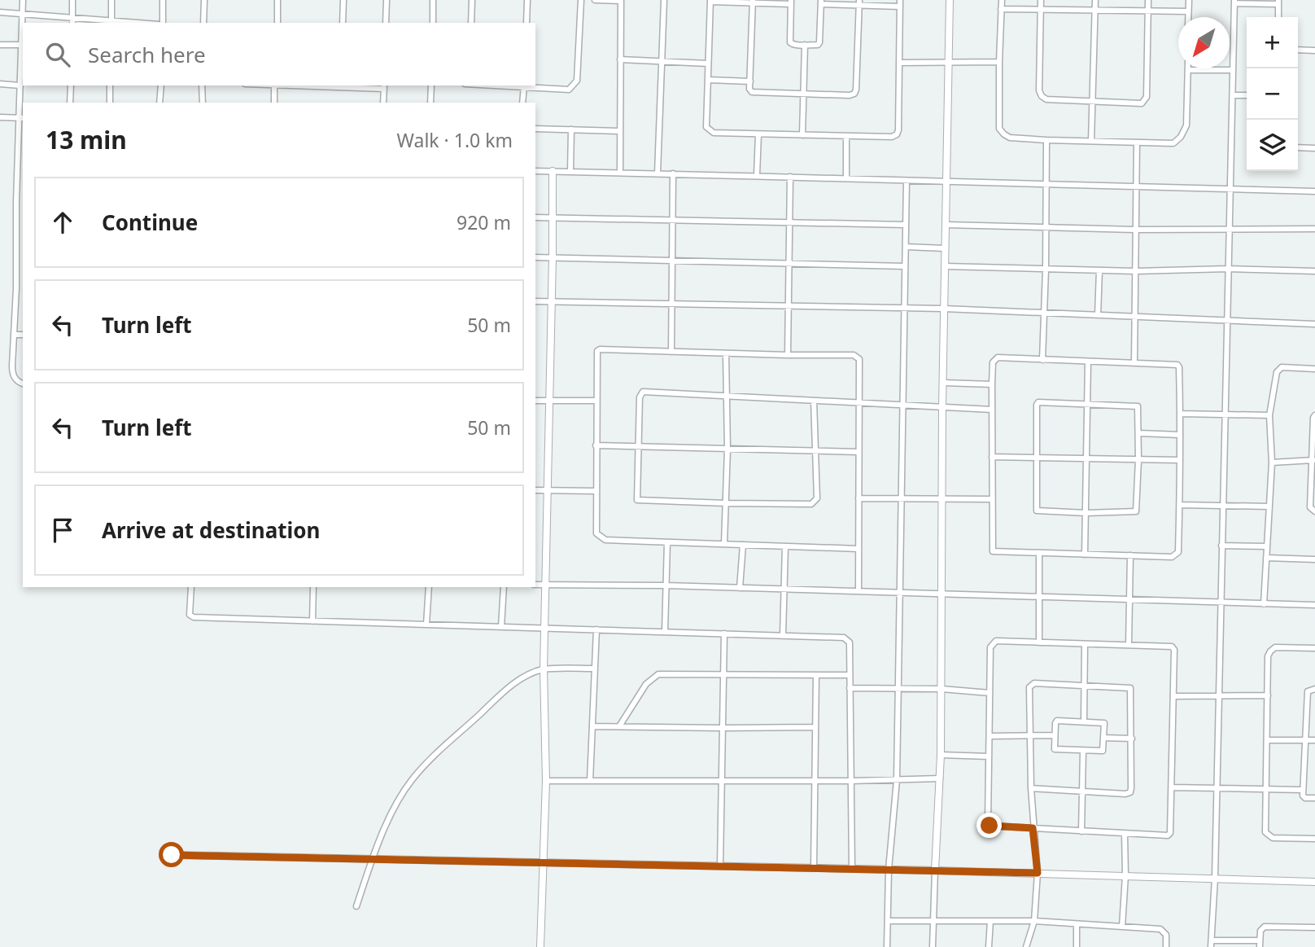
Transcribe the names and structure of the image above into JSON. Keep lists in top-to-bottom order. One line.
{"north":"bottom left","page":{"map_buttons":["+","−"],"search":"Search here","heading":["13 min","Walk · 1.0 km"],"list":[["Continue","920 m"],["Turn left","50 m"],["Turn left","50 m"],"Arrive at destination"]}}
